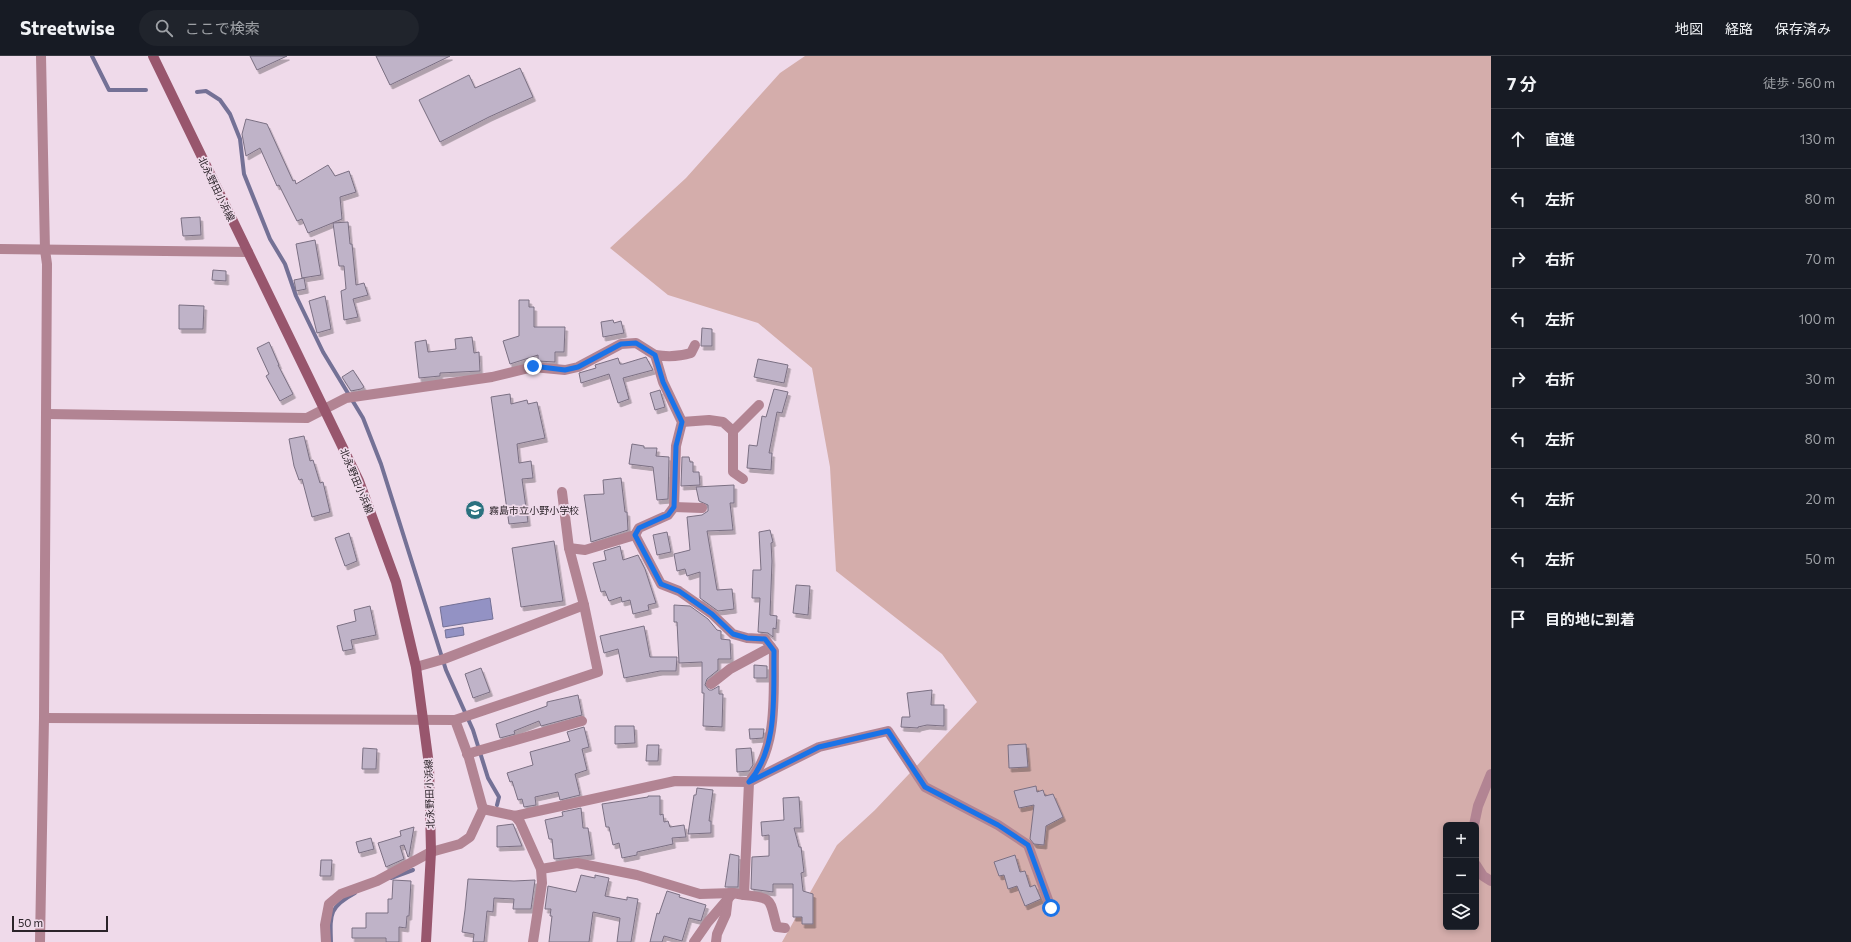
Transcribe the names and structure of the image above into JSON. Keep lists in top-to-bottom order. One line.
{"streets":{"main road":["北永野田小浜線"]},"places":{"school or university":["霧島市立小野小学校"]},"scale_bar":"50 m","page":{"header":"Streetwise","search":"ここで検索","nav":["地図","経路","保存済み"],"heading":["7 分","徒歩 · 560 m"],"list":[["直進","130 m"],["左折","80 m"],["右折","70 m"],["左折","100 m"],["右折","30 m"],["左折","80 m"],["左折","20 m"],["左折","50 m"],"目的地に到着"],"map_buttons":["+","−"],"scale":"50 m"}}
